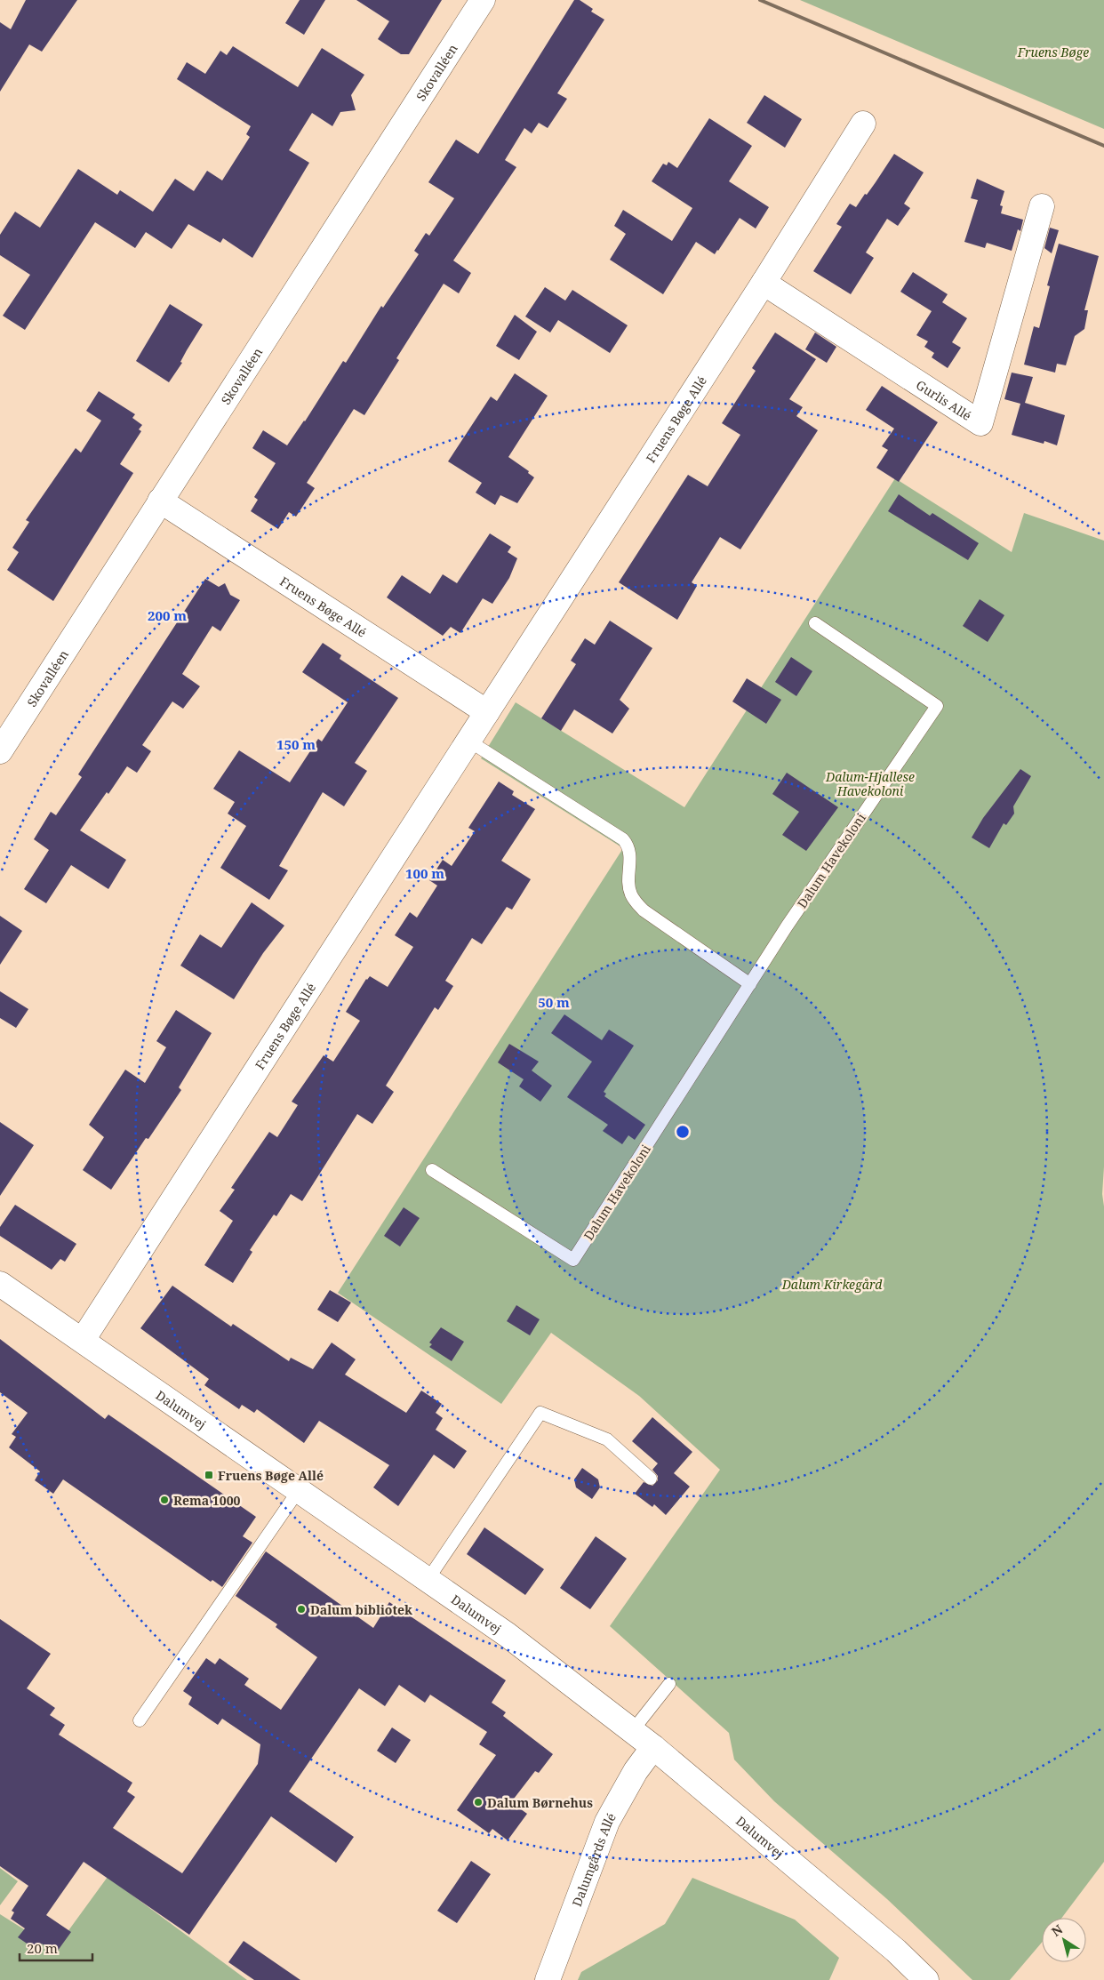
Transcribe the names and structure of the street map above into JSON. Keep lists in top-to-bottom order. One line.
{"streets":{"street":["Skovalléen","Gurlis Allé","Fruens Bøge Allé","Dalumvej","Dalumgårds Allé"],"lane":["Dalum Havekoloni"]},"crossings":[["Skovalléen","Fruens Bøge Allé"],["Gurlis Allé","Fruens Bøge Allé"],["Fruens Bøge Allé","Dalumvej"],["Dalumvej","Dalumgårds Allé"]],"parks":["Fruens Bøge","Dalum-Hjallese Havekoloni","Dalum Kirkegård"],"places":{"transit":["Fruens Bøge Allé"],"other":["Rema 1000","Dalum bibliotek","Dalum Børnehus"]},"scale_bar":"20 m","north":"top left","rings":["200 m","150 m","100 m","50 m"]}
